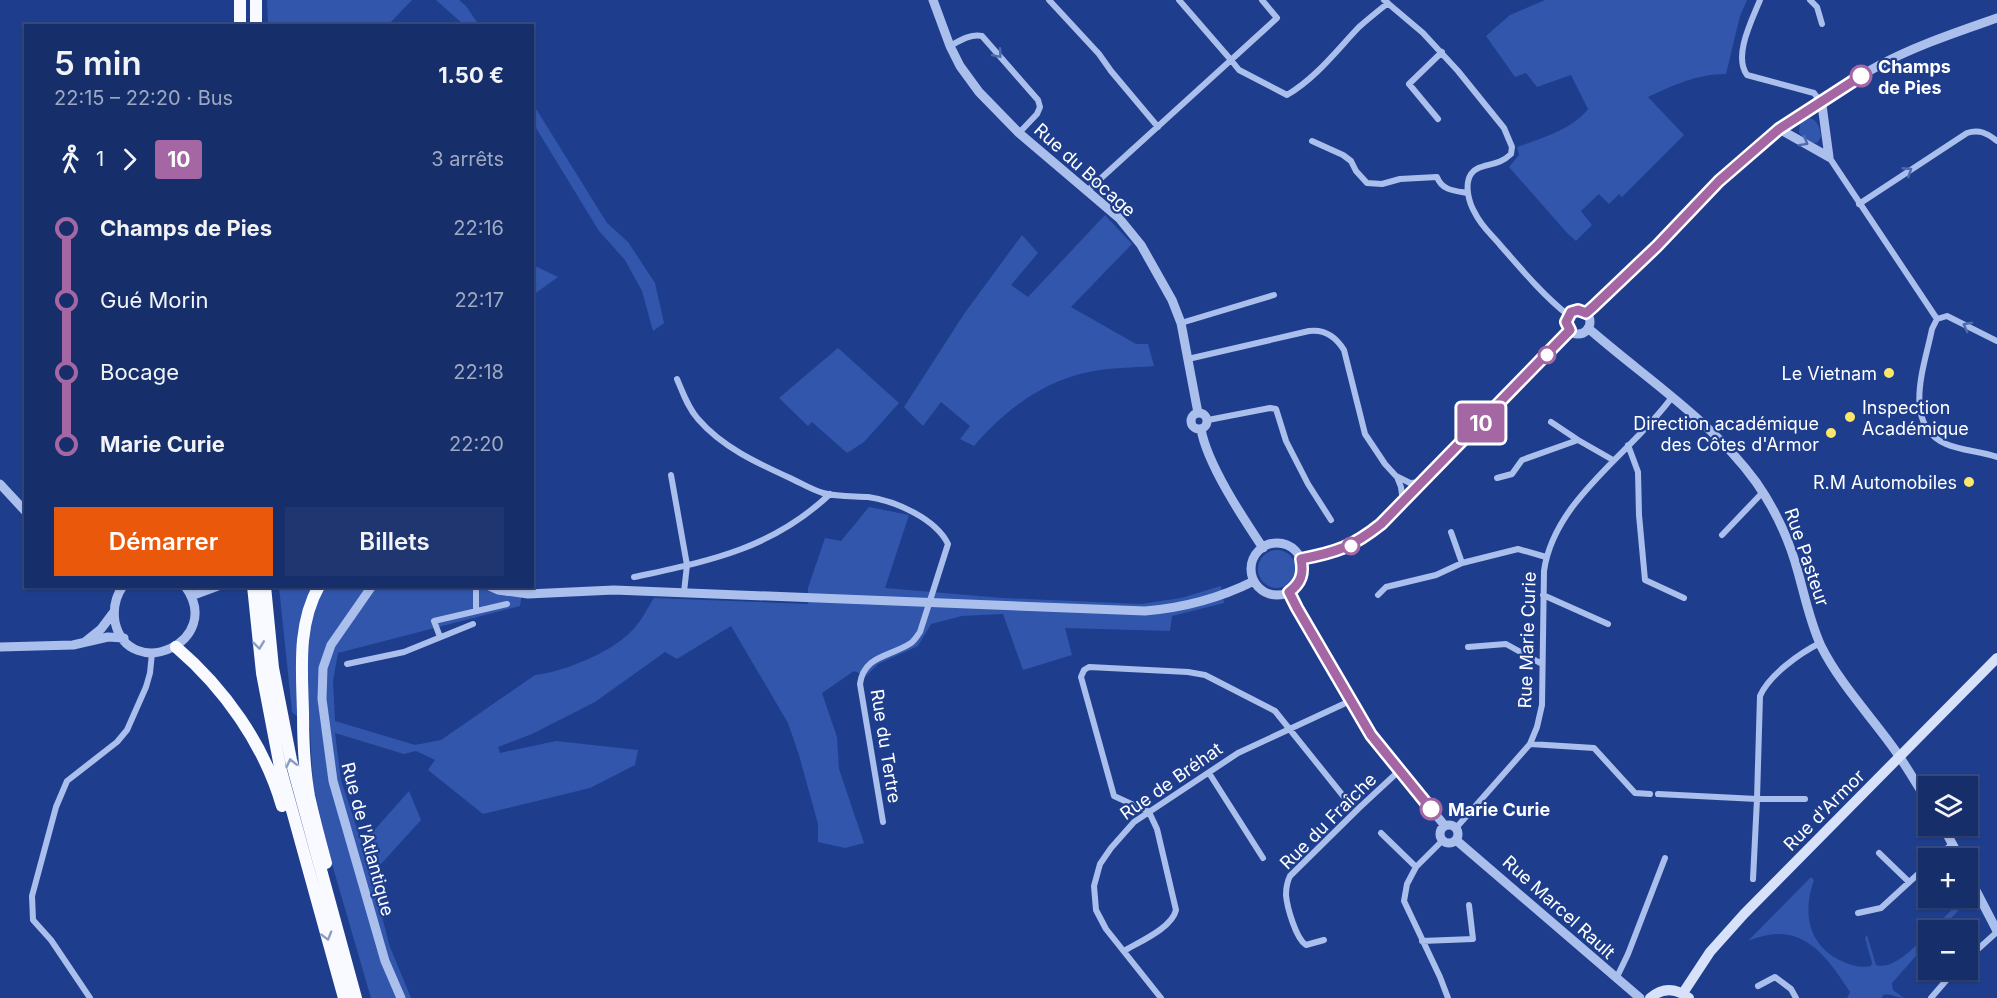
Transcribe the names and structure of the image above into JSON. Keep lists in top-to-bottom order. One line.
{"streets":{"main road":["Rue d'Armor"],"street":["Rue du Bocage","Rue Pasteur","Rue Marie Curie","Rue du Tertre","Rue de Bréhat","Rue du Fraîche","Rue de l'Atlantique","Rue Marcel Rault"]},"crossings":[["Rue Pasteur","Rue Marie Curie"],["Rue Pasteur","Rue d'Armor"],["Rue Marie Curie","Rue Marcel Rault"]],"places":["Champs de Pies","Le Vietnam","Inspection Académique","Direction académique des Côtes d'Armor","R.M Automobiles","Marie Curie"],"lines":["bus line 10"],"page":{"on_map":"10","heading":["5 min","22:15 – 22:20 · Bus","1.50 €"],"legs":["1","10","3 arrêts"],"list":[{"name":"Champs de Pies","value":"22:16"},{"name":"Gué Morin","value":"22:17"},{"name":"Bocage","value":"22:18"},{"name":"Marie Curie","value":"22:20"}],"buttons":["Démarrer","Billets"],"map_buttons":["+","−"]}}
